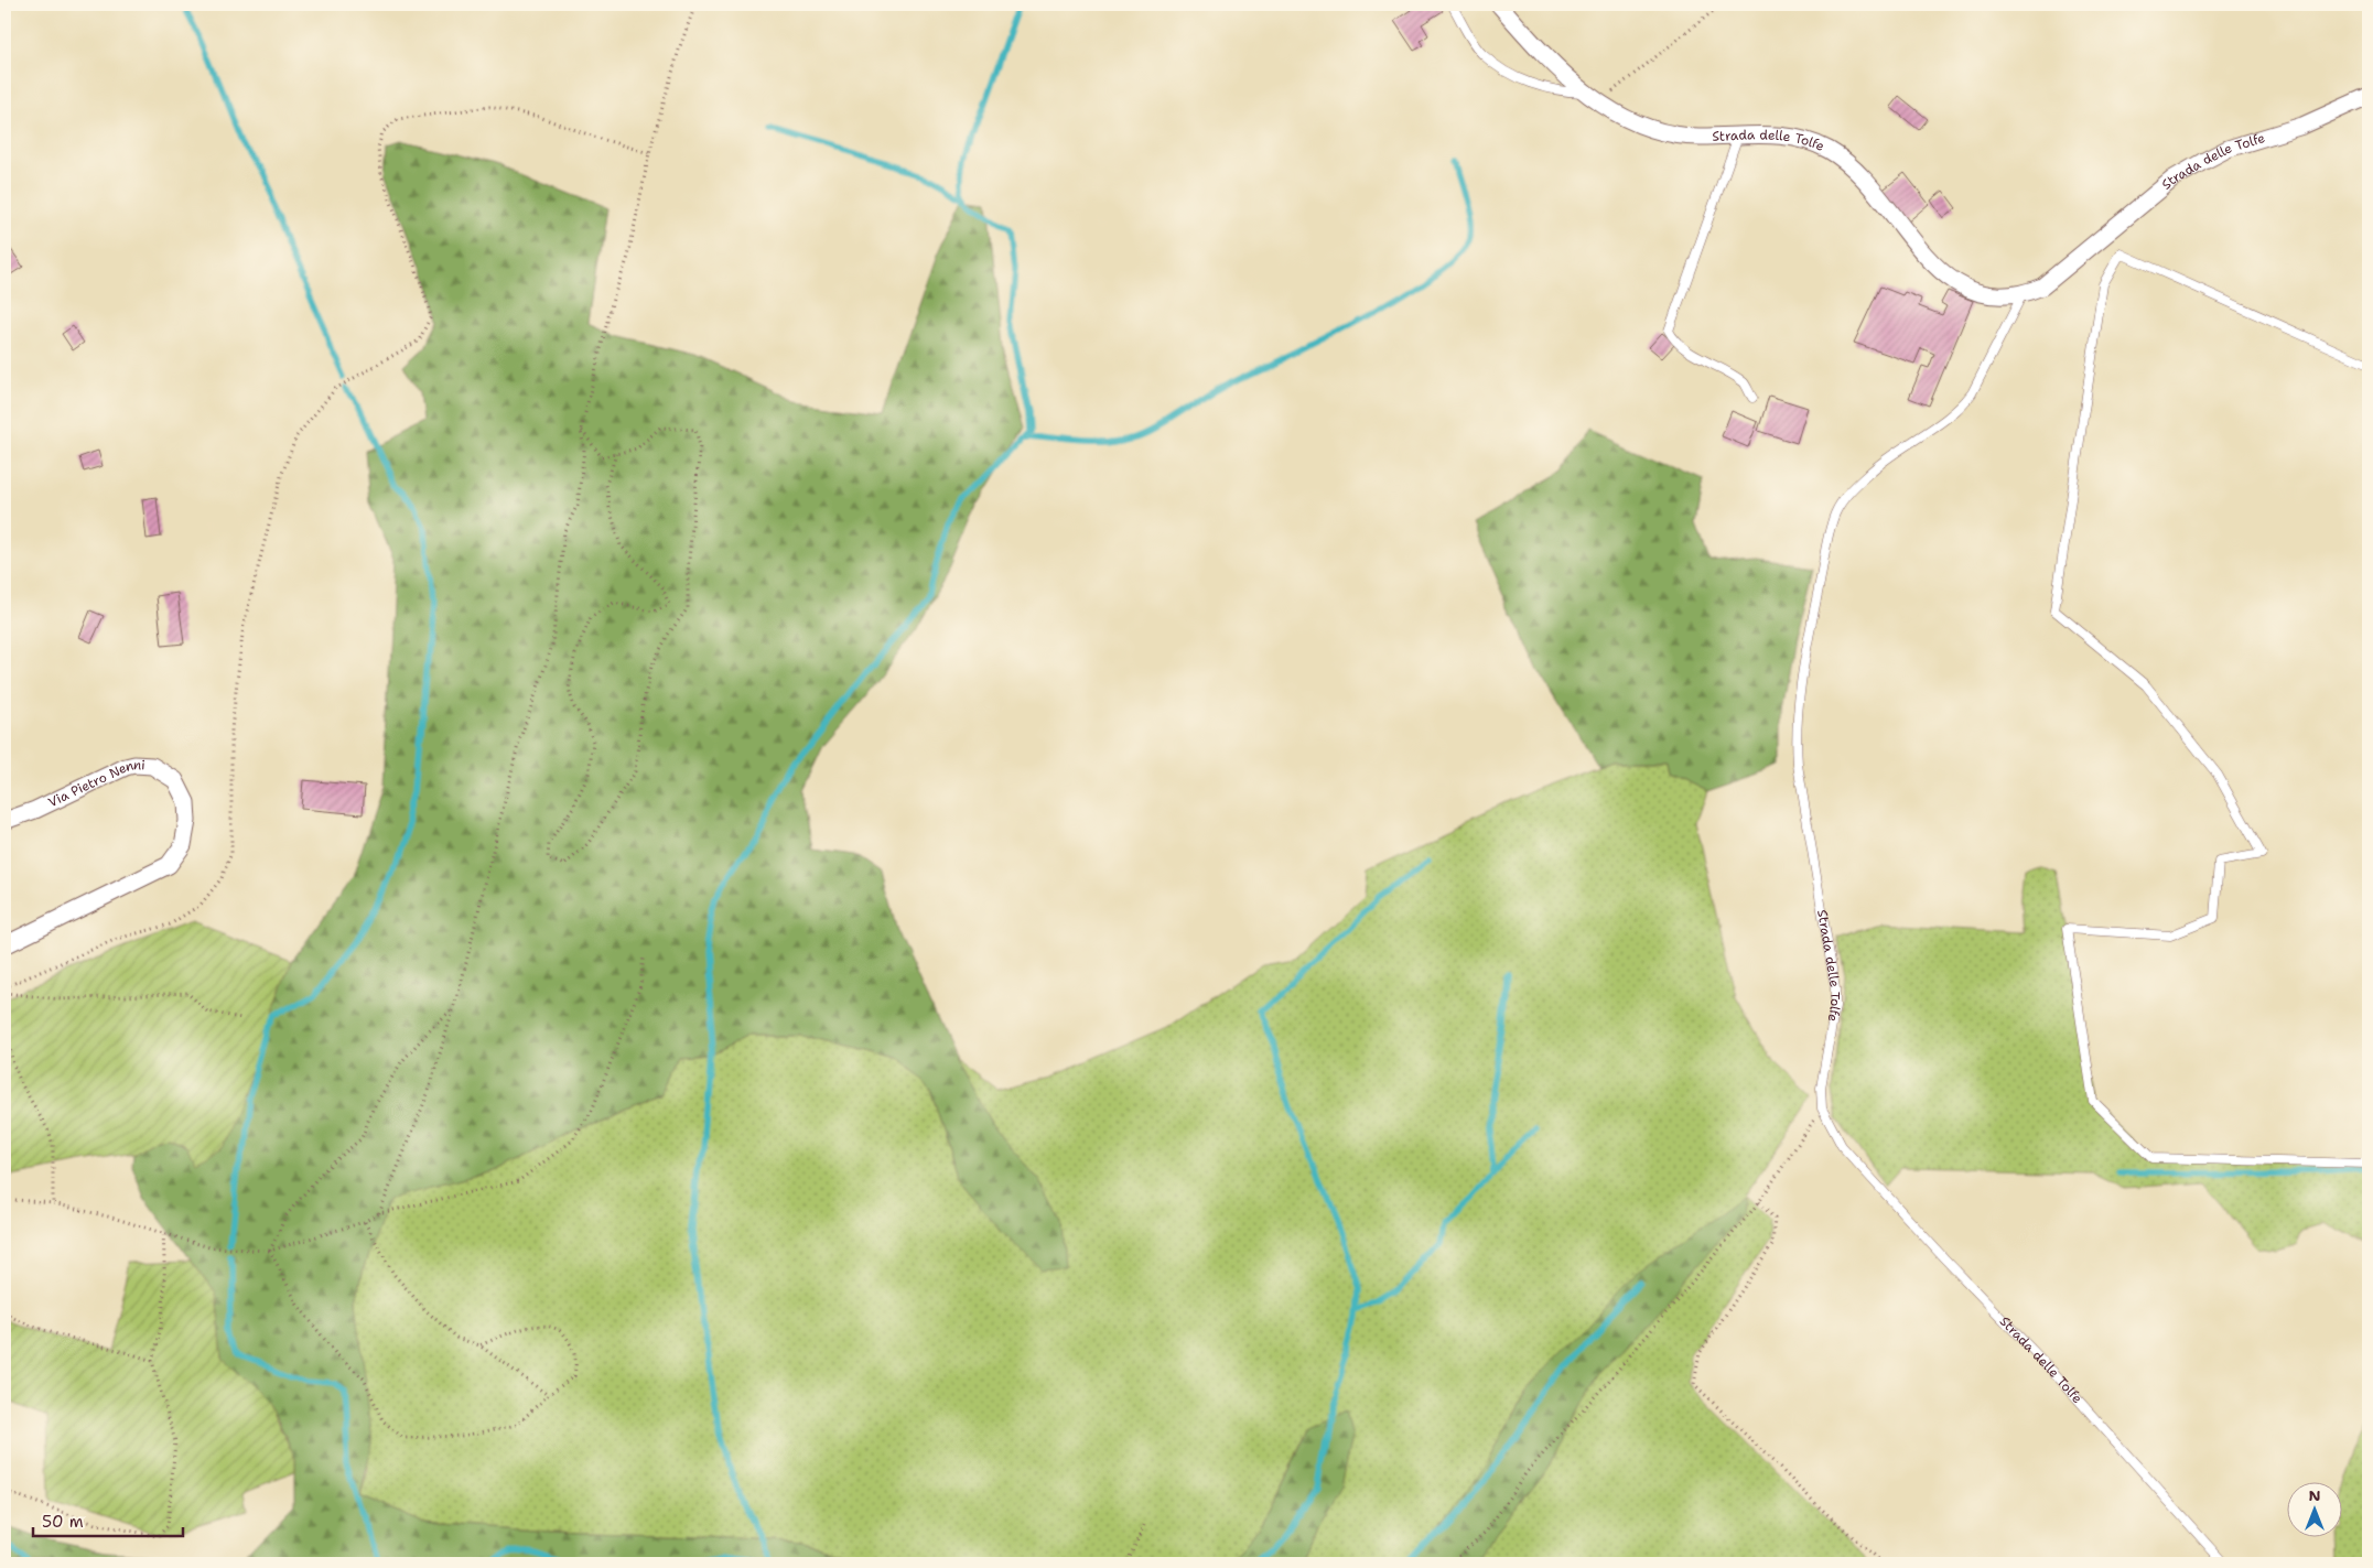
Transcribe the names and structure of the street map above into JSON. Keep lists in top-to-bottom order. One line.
{"streets":{"street":["Strada delle Tolfe","Via Pietro Nenni"]},"scale_bar":"50 m","north":"top"}
